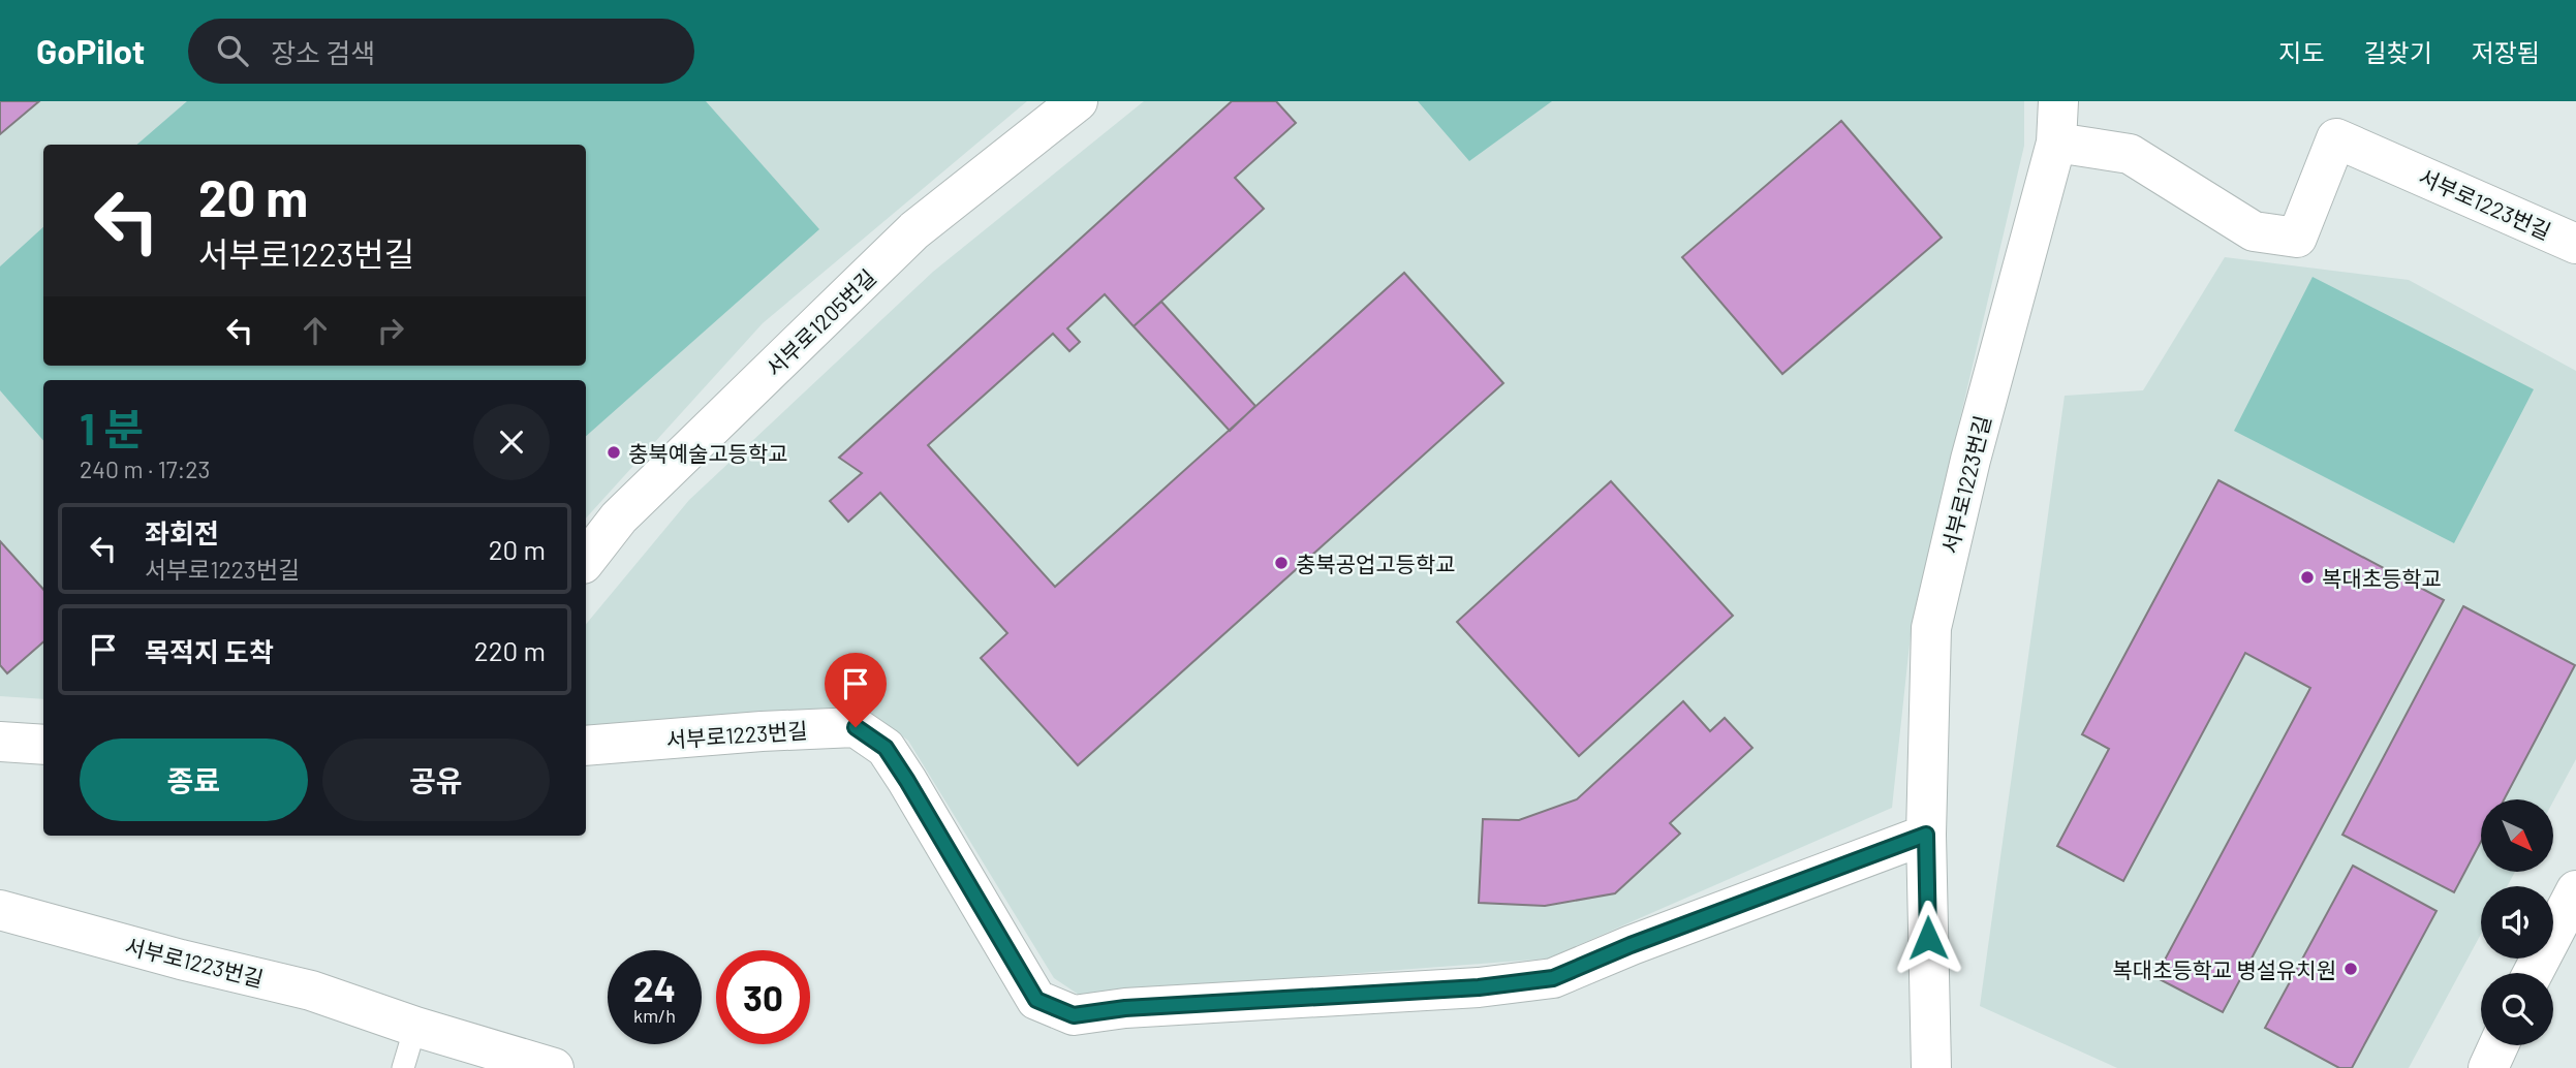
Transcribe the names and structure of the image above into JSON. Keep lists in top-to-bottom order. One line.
{"streets":{"street":["서부로1223번길","서부로1205번길"]},"places":["충북예술고등학교","충북공업고등학교","복대초등학교","복대초등학교 병설유치원"],"north":"bottom right","page":{"header":"GoPilot","search":"장소 검색","nav":["지도","길찾기","저장됨"],"turn":["20 m","서부로1223번길"],"heading":["1 분","240 m · 17:23"],"list":[{"name":"좌회전","note":"서부로1223번길","value":"20 m"},{"name":"목적지 도착","value":"220 m"}],"buttons":["종료","공유"],"speed":"24 km/h","limit":"30"}}
